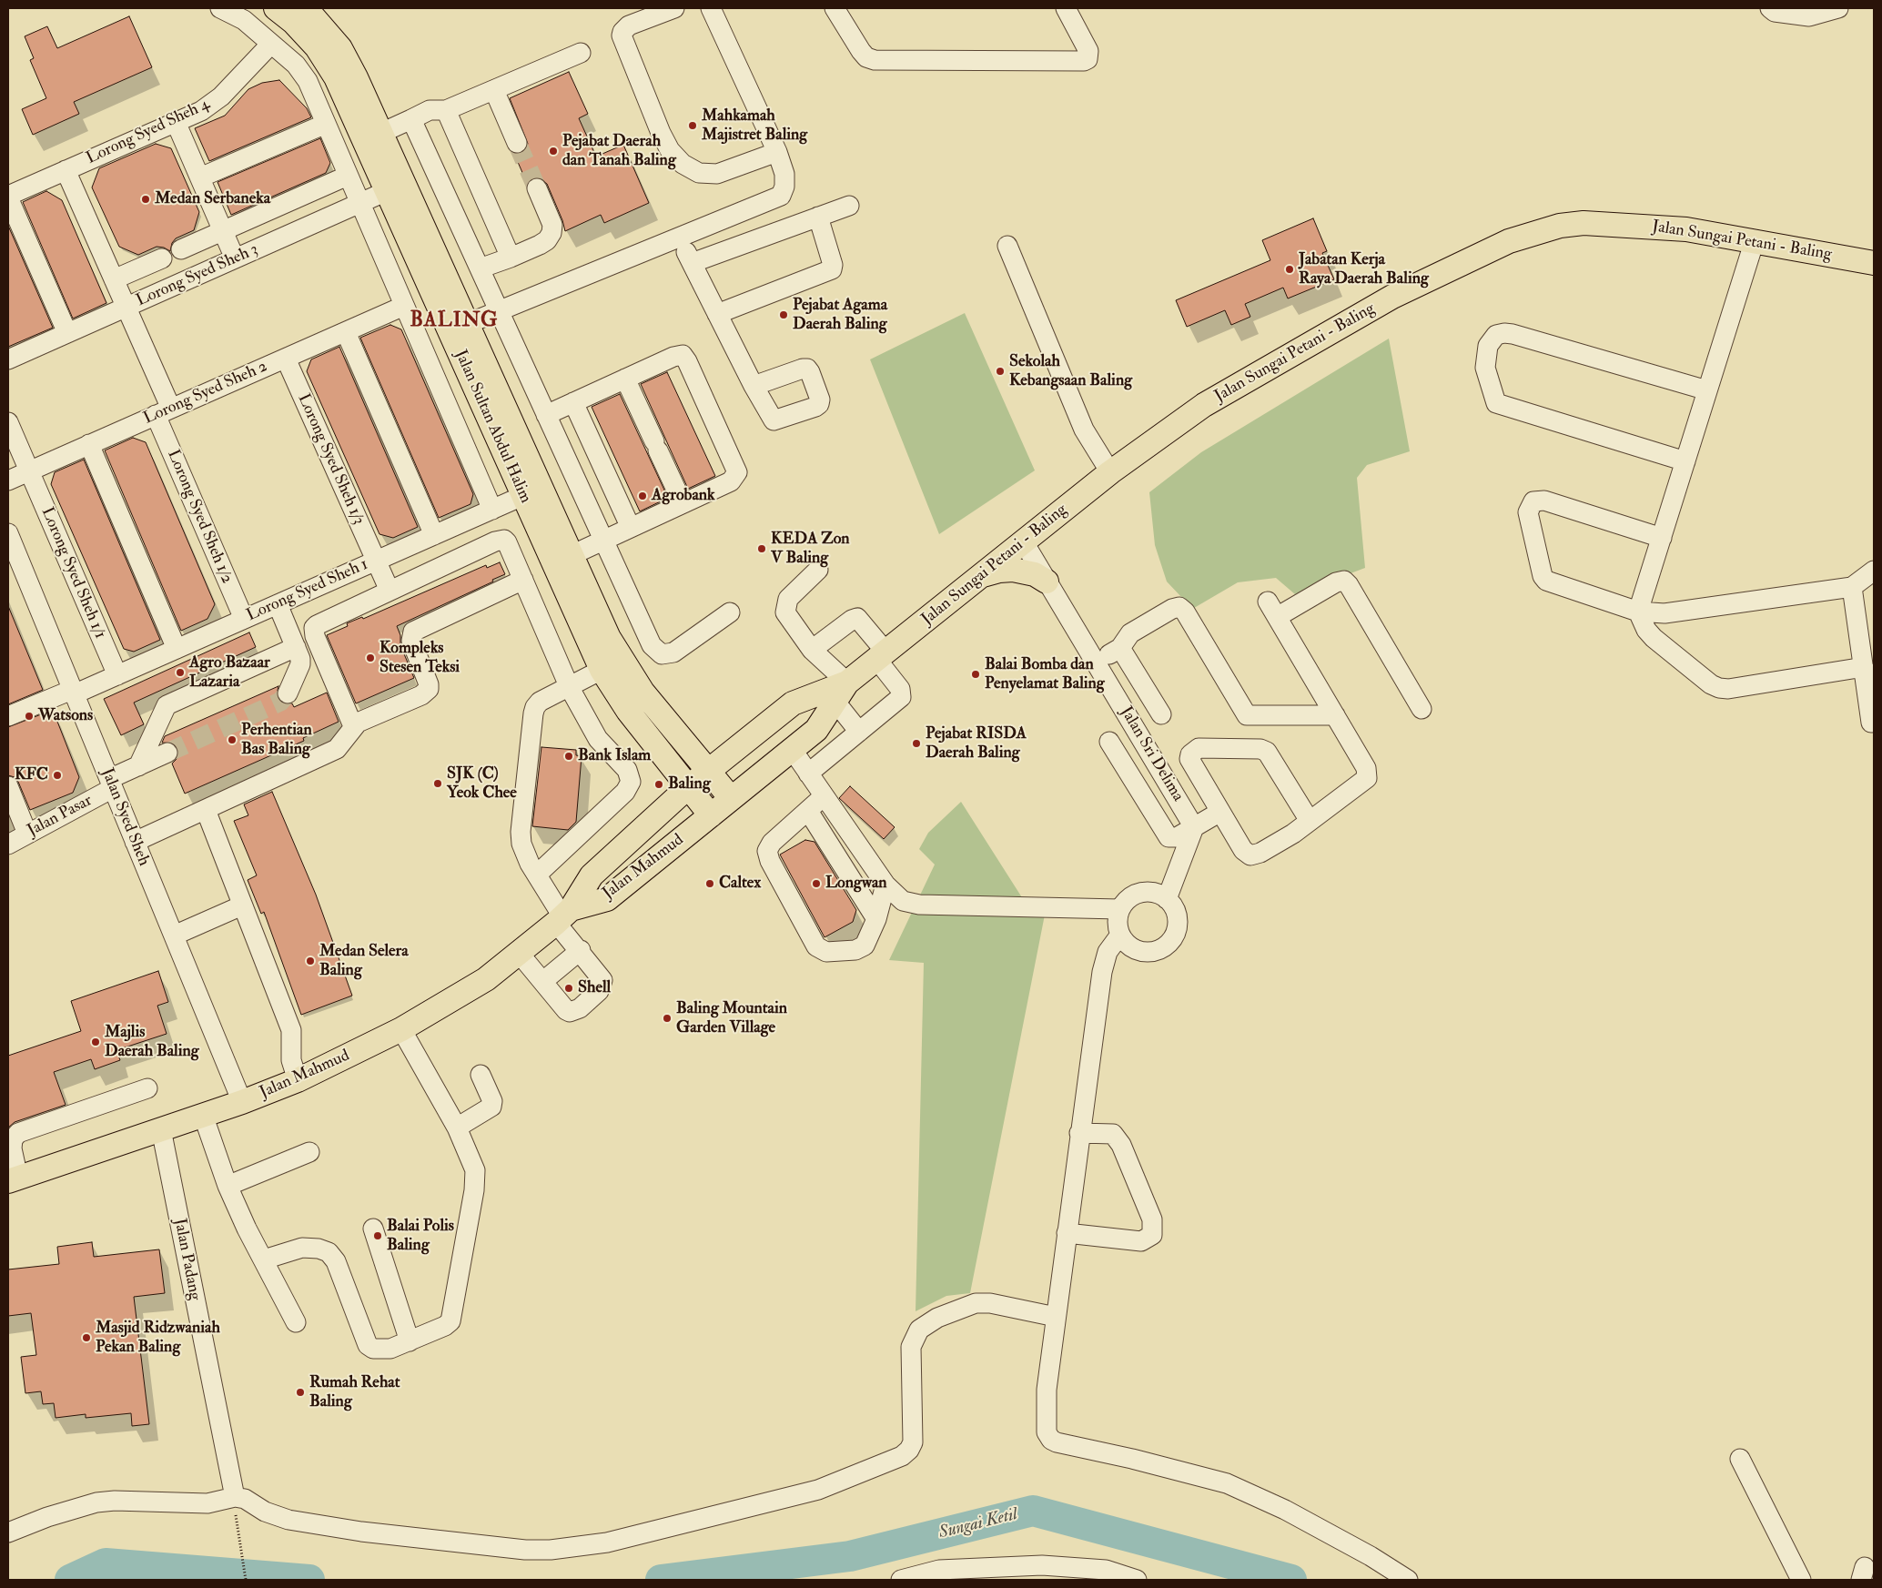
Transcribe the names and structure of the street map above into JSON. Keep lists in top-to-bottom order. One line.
{"streets":{"main road":["Jalan Sungai Petani - Baling","Jalan Sultan Abdul Halim","Jalan Mahmud"],"street":["Lorong Syed Sheh 4","Lorong Syed Sheh 3","Lorong Syed Sheh 2","Lorong Syed Sheh 1/3","Lorong Syed Sheh 1/2","Lorong Syed Sheh 1/1","Lorong Syed Sheh 1","Jalan Sri Delima","Jalan Pasar","Jalan Syed Sheh","Jalan Padang"]},"crossings":[["Lorong Syed Sheh 4","Lorong Syed Sheh 1/2"],["Jalan Sungai Petani - Baling","Jalan Sultan Abdul Halim"],["Jalan Sungai Petani - Baling","Jalan Sri Delima"],["Jalan Sungai Petani - Baling","Jalan Mahmud"],["Lorong Syed Sheh 3","Jalan Sultan Abdul Halim"],["Lorong Syed Sheh 3","Lorong Syed Sheh 1/2"],["Lorong Syed Sheh 2","Lorong Syed Sheh 1/3"],["Lorong Syed Sheh 2","Lorong Syed Sheh 1/2"],["Lorong Syed Sheh 2","Lorong Syed Sheh 1/1"],["Jalan Sultan Abdul Halim","Lorong Syed Sheh 1"],["Jalan Sultan Abdul Halim","Jalan Mahmud"],["Lorong Syed Sheh 1/3","Lorong Syed Sheh 1"],["Lorong Syed Sheh 1/2","Lorong Syed Sheh 1"],["Lorong Syed Sheh 1/1","Lorong Syed Sheh 1"],["Lorong Syed Sheh 1","Jalan Syed Sheh"],["Jalan Pasar","Jalan Syed Sheh"],["Jalan Syed Sheh","Jalan Mahmud"],["Jalan Mahmud","Jalan Padang"]],"districts":["BALING"],"water":["Sungai Ketil"],"places":["Mahkamah Majistret Baling","Pejabat Daerah dan Tanah Baling","Medan Serbaneka","Jabatan Kerja Raya Daerah Baling","Pejabat Agama Daerah Baling","Sekolah Kebangsaan Baling","Agrobank","KEDA Zon V Baling","Kompleks Stesen Teksi","Agro Bazaar Lazaria","Balai Bomba dan Penyelamat Baling","Watsons","Perhentian Bas Baling","Pejabat RISDA Daerah Baling","Bank Islam","KFC","SJK (C) Yeok Chee","Baling","Caltex","Longwan","Medan Selera Baling","Shell","Baling Mountain Garden Village","Majlis Daerah Baling","Balai Polis Baling","Masjid Ridzwaniah Pekan Baling","Rumah Rehat Baling"]}
